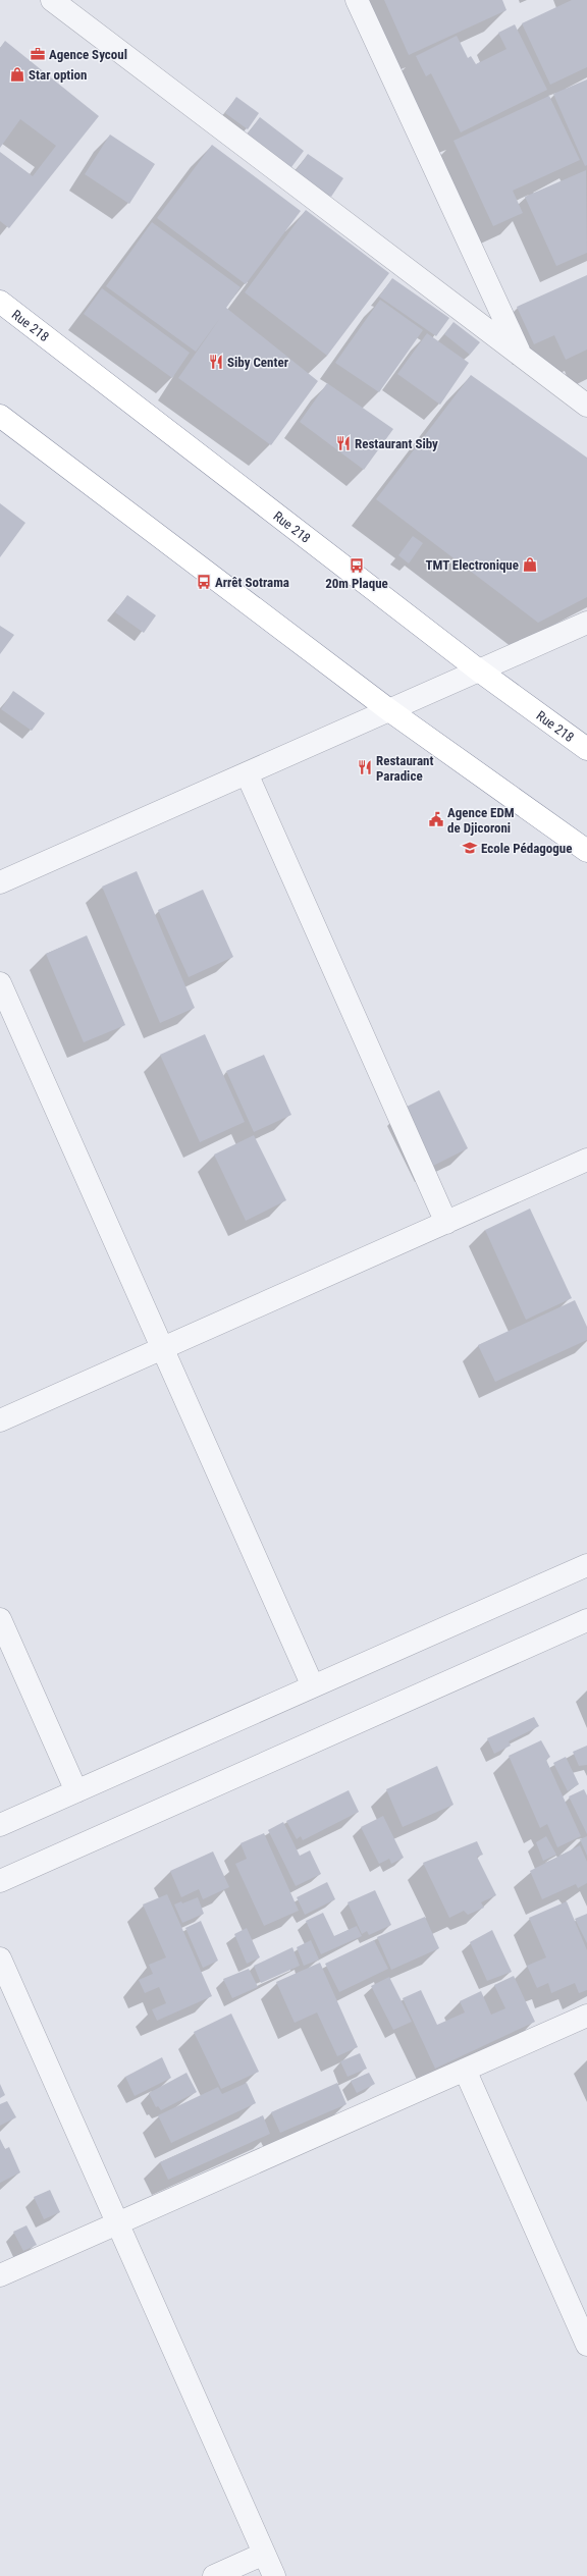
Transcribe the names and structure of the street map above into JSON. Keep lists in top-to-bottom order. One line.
{"streets":{"highway":["Rue 218"]},"places":{"office":["Agence Sycoul"],"shop":["Star option","TMT Electronique"],"restaurant":["Siby Center","Restaurant Siby","Restaurant Paradice"],"bus stop":["20m Plaque","Arrêt Sotrama"],"public building":["Agence EDM de Djicoroni"],"school or university":["Ecole Pédagogue"]}}
